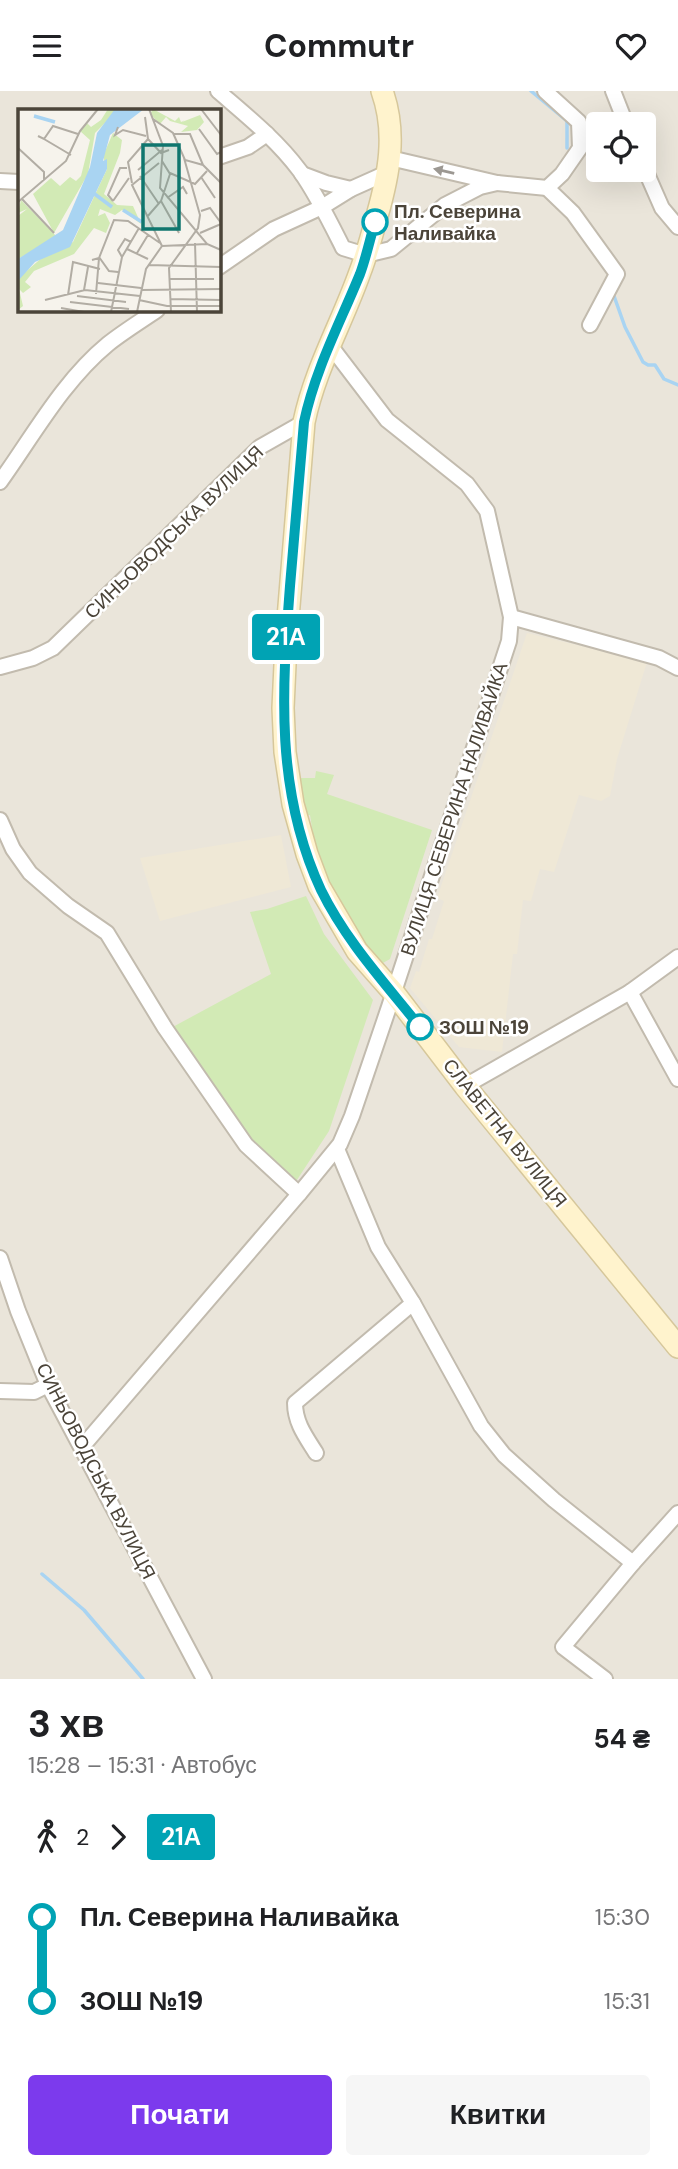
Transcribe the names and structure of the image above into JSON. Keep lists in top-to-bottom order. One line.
{"streets":{"main road":["СЛАВЕТНА ВУЛИЦЯ"],"street":["СИНЬОВОДСЬКА ВУЛИЦЯ","ВУЛИЦЯ СЕВЕРИНА НАЛИВАЙКА"]},"crossings":[["СИНЬОВОДСЬКА ВУЛИЦЯ","ВУЛИЦЯ СЕВЕРИНА НАЛИВАЙКА"],["СИНЬОВОДСЬКА ВУЛИЦЯ","СЛАВЕТНА ВУЛИЦЯ"],["ВУЛИЦЯ СЕВЕРИНА НАЛИВАЙКА","СЛАВЕТНА ВУЛИЦЯ"]],"places":["Пл. Северина Наливайка","ЗОШ №19"],"lines":["bus line 21А"],"page":{"header":"Commutr","on_map":"21А","heading":["3 хв","15:28 – 15:31 · Автобус","54 ₴"],"legs":["2","21А"],"list":[{"name":"Пл. Северина Наливайка","value":"15:30"},{"name":"ЗОШ №19","value":"15:31"}],"buttons":["Почати","Квитки"]}}
